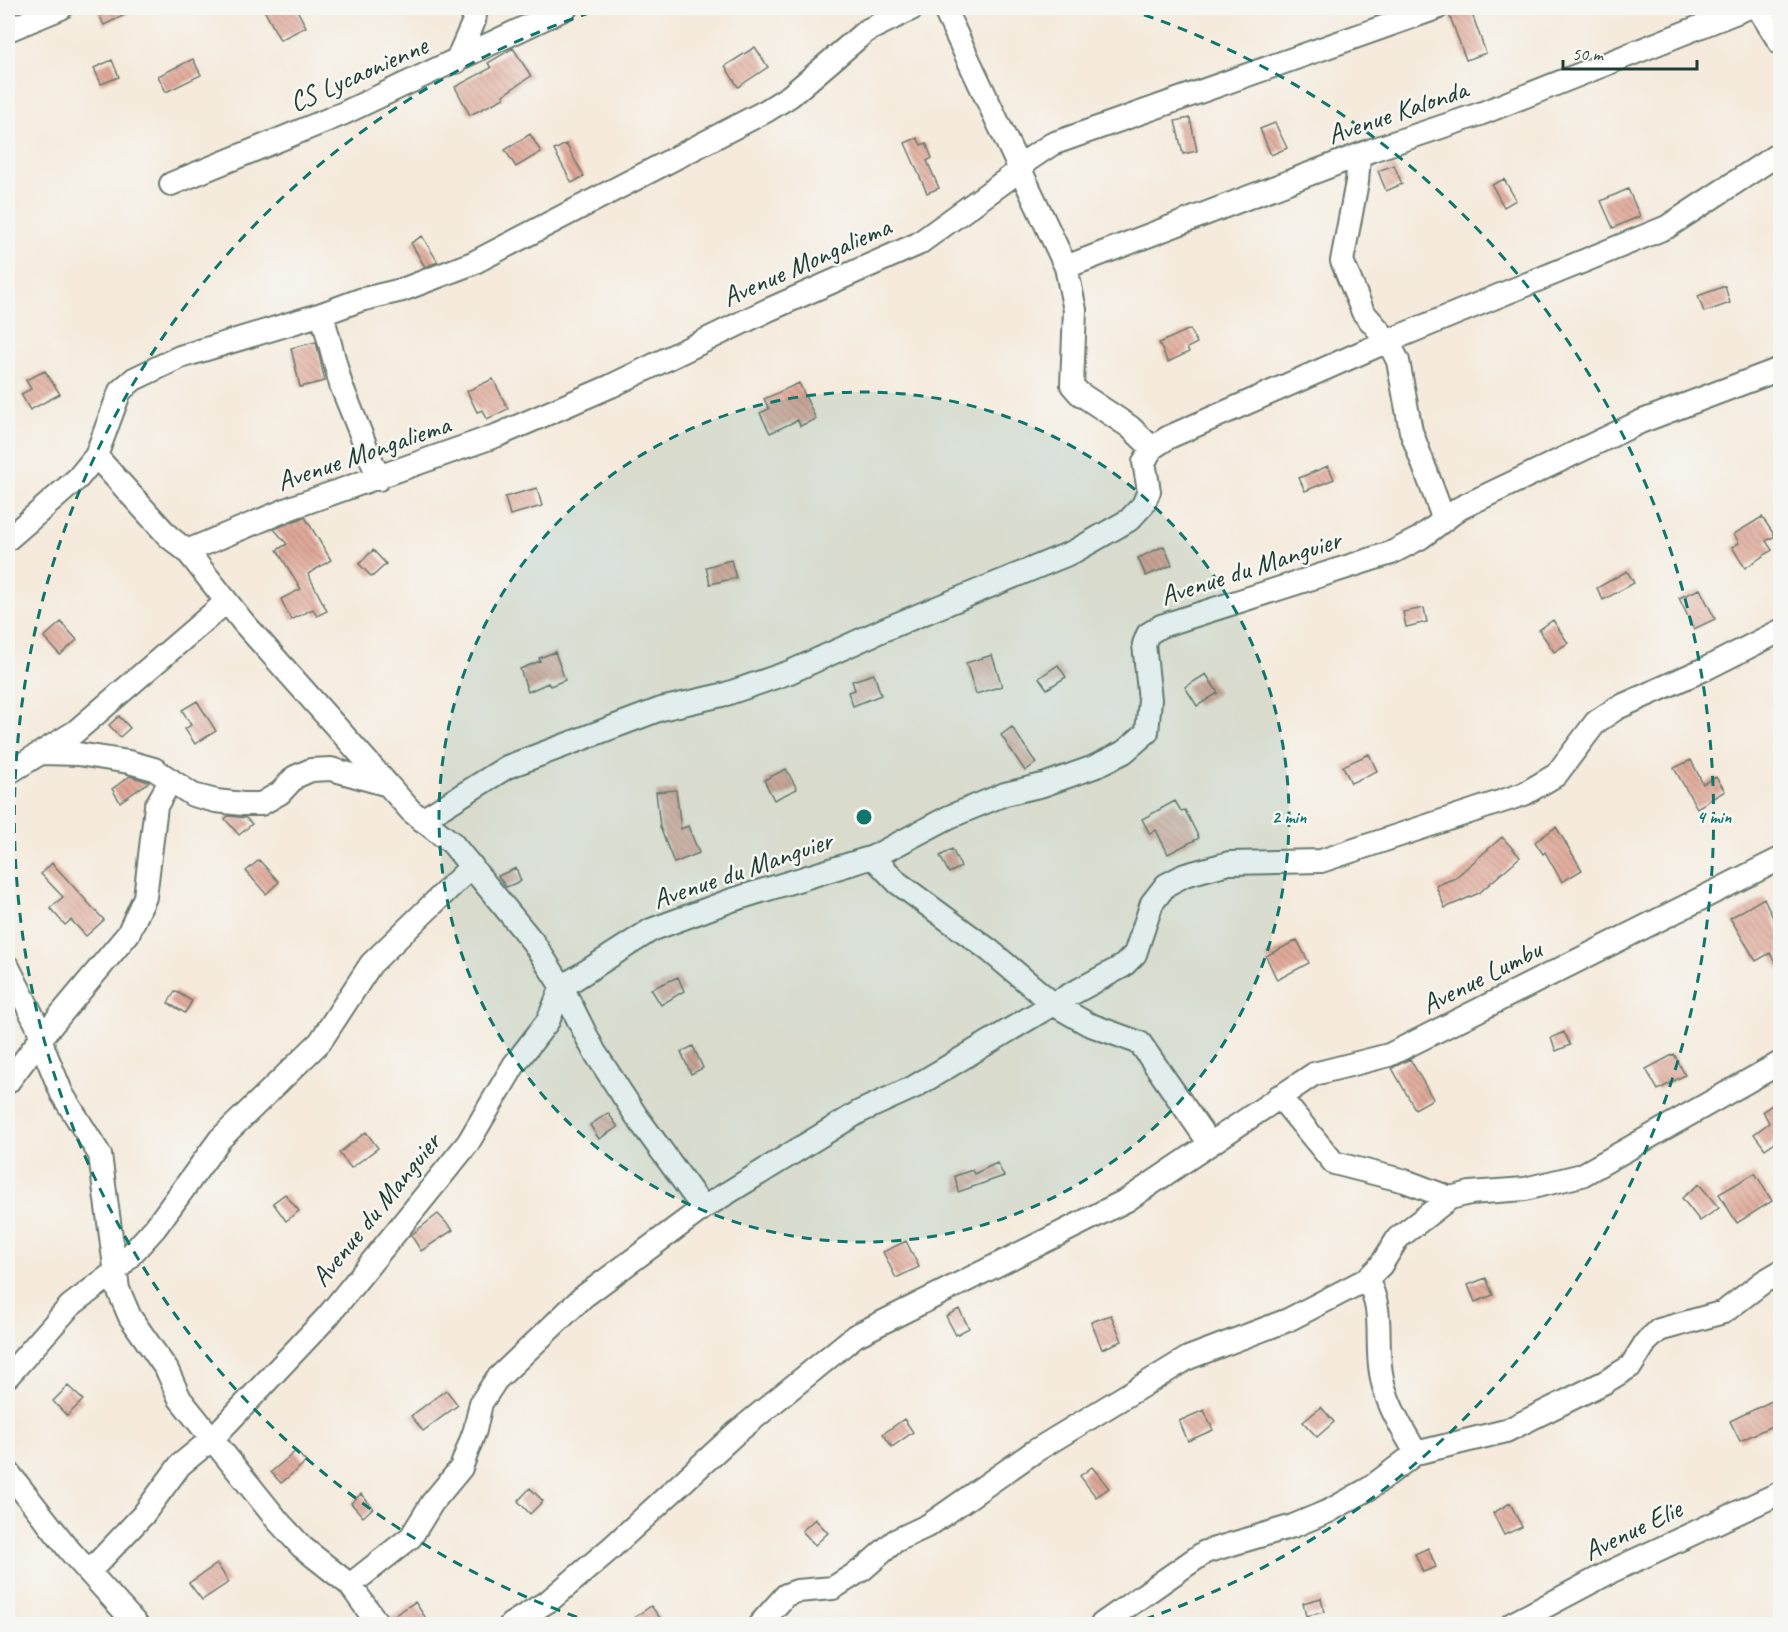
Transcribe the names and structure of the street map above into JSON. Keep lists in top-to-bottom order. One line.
{"streets":{"street":["CS Lycaonienne","Avenue Kalonda","Avenue Mongaliema","Avenue du Manguier","Avenue Lumbu","Avenue Elie"]},"scale_bar":"50 m","rings":["2 min","4 min"]}
